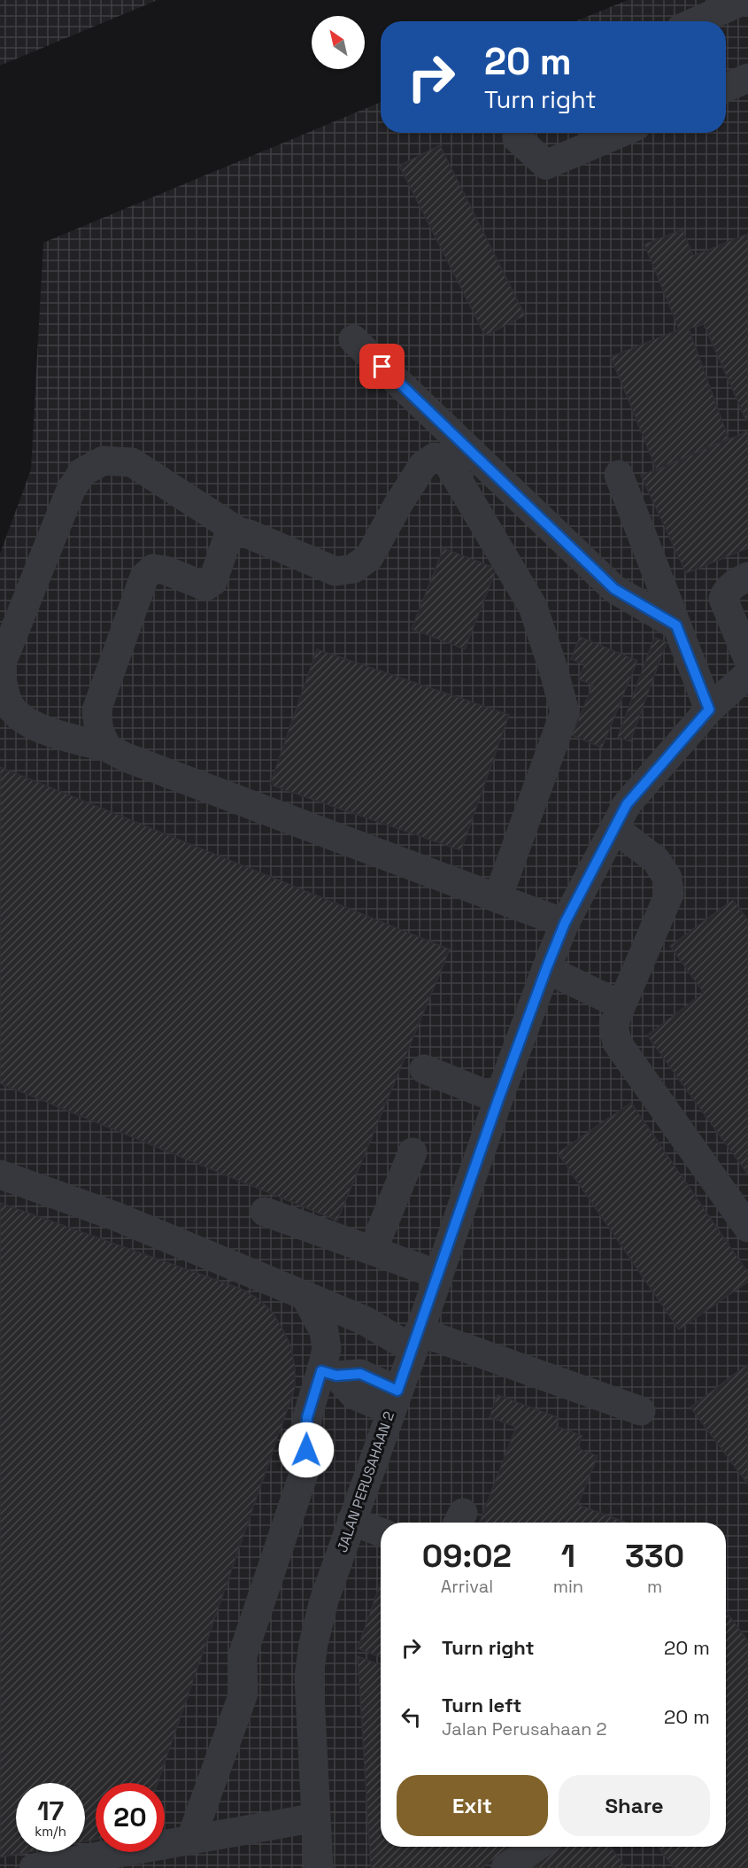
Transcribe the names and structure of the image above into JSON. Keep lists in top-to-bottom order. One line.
{"streets":{"street":["JALAN PERUSAHAAN 2"]},"north":"top left","page":{"turn":["20 m","Turn right"],"eta":["09:02","Arrival","1","min","330","m"],"list":[{"name":"Turn right","value":"20 m"},{"name":"Turn left","note":"Jalan Perusahaan 2","value":"20 m"}],"buttons":["Exit","Share"],"speed":"17 km/h","limit":"20"}}
